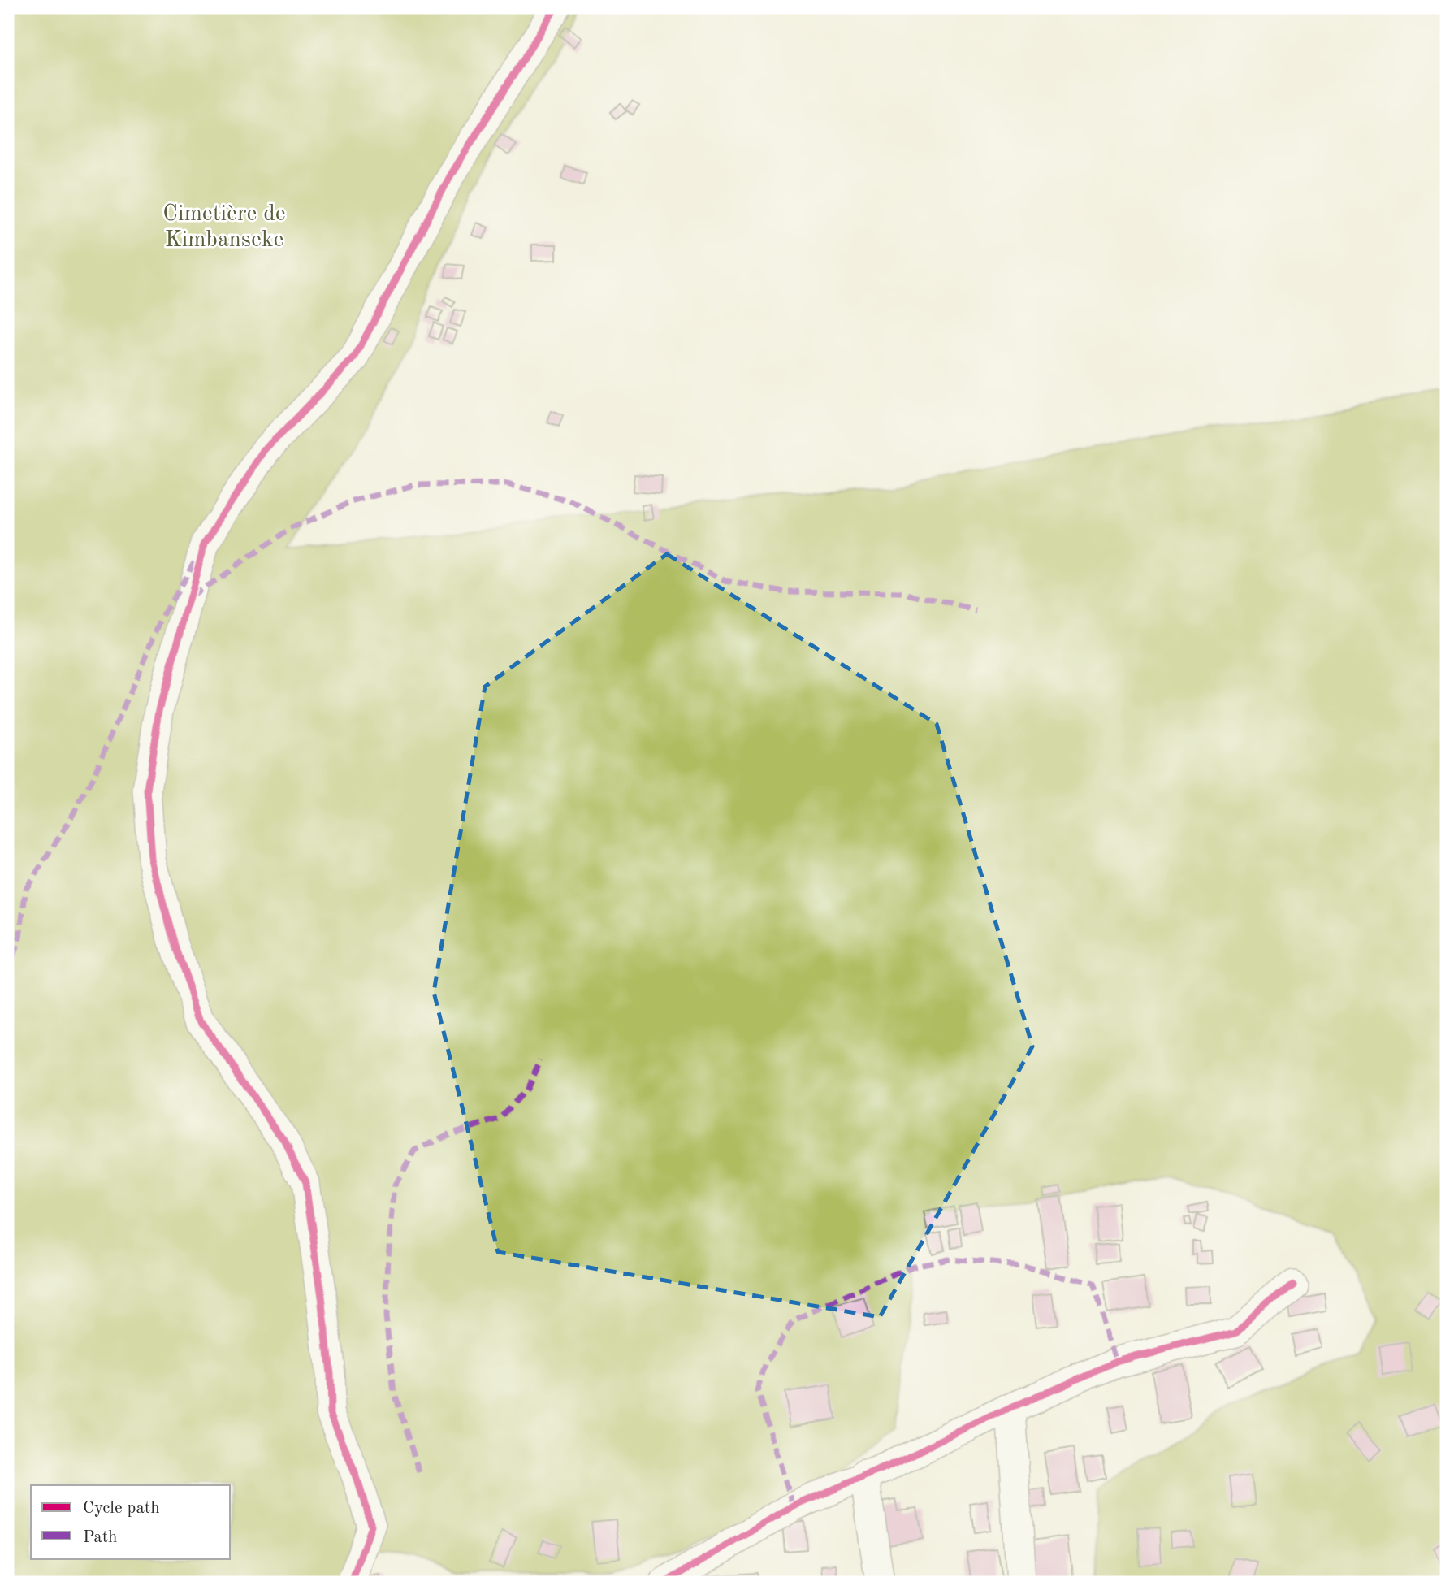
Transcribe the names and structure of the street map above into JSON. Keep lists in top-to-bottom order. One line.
{"parks":["Cimetière de Kimbanseke"],"legend":["Cycle path","Path"]}
